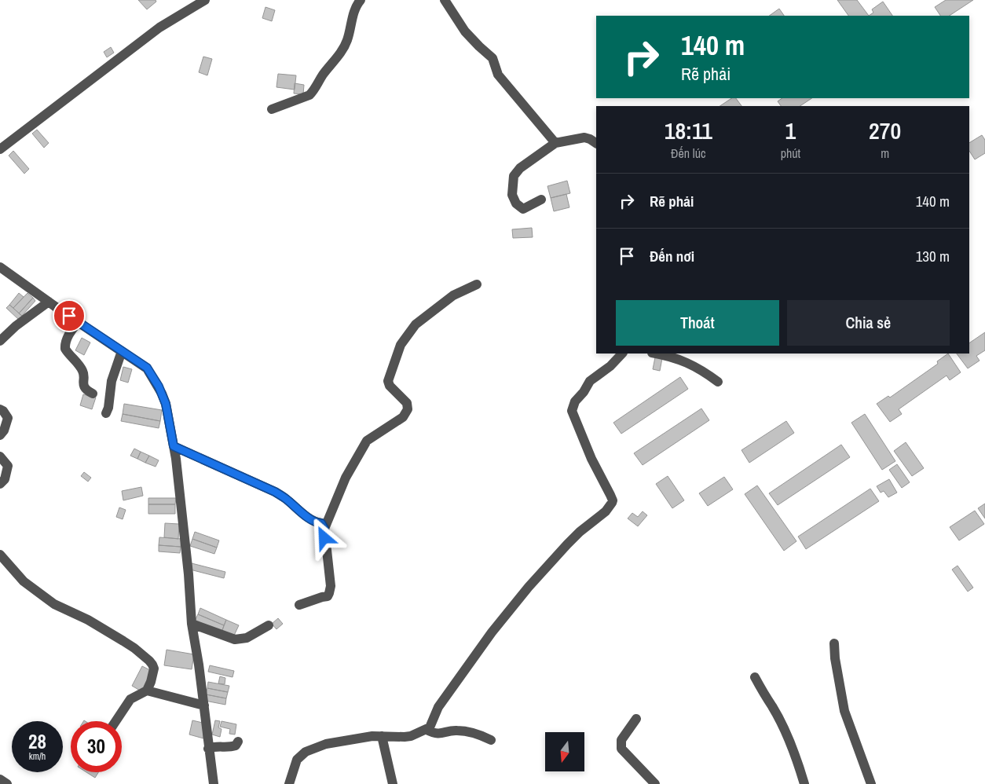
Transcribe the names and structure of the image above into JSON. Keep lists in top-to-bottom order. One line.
{"north":"bottom","page":{"turn":["140 m","Rẽ phải"],"eta":["18:11","Đến lúc","1","phút","270","m"],"list":[{"name":"Rẽ phải","value":"140 m"},{"name":"Đến nơi","value":"130 m"}],"buttons":["Thoát","Chia sẻ"],"speed":"28 km/h","limit":"30"}}
